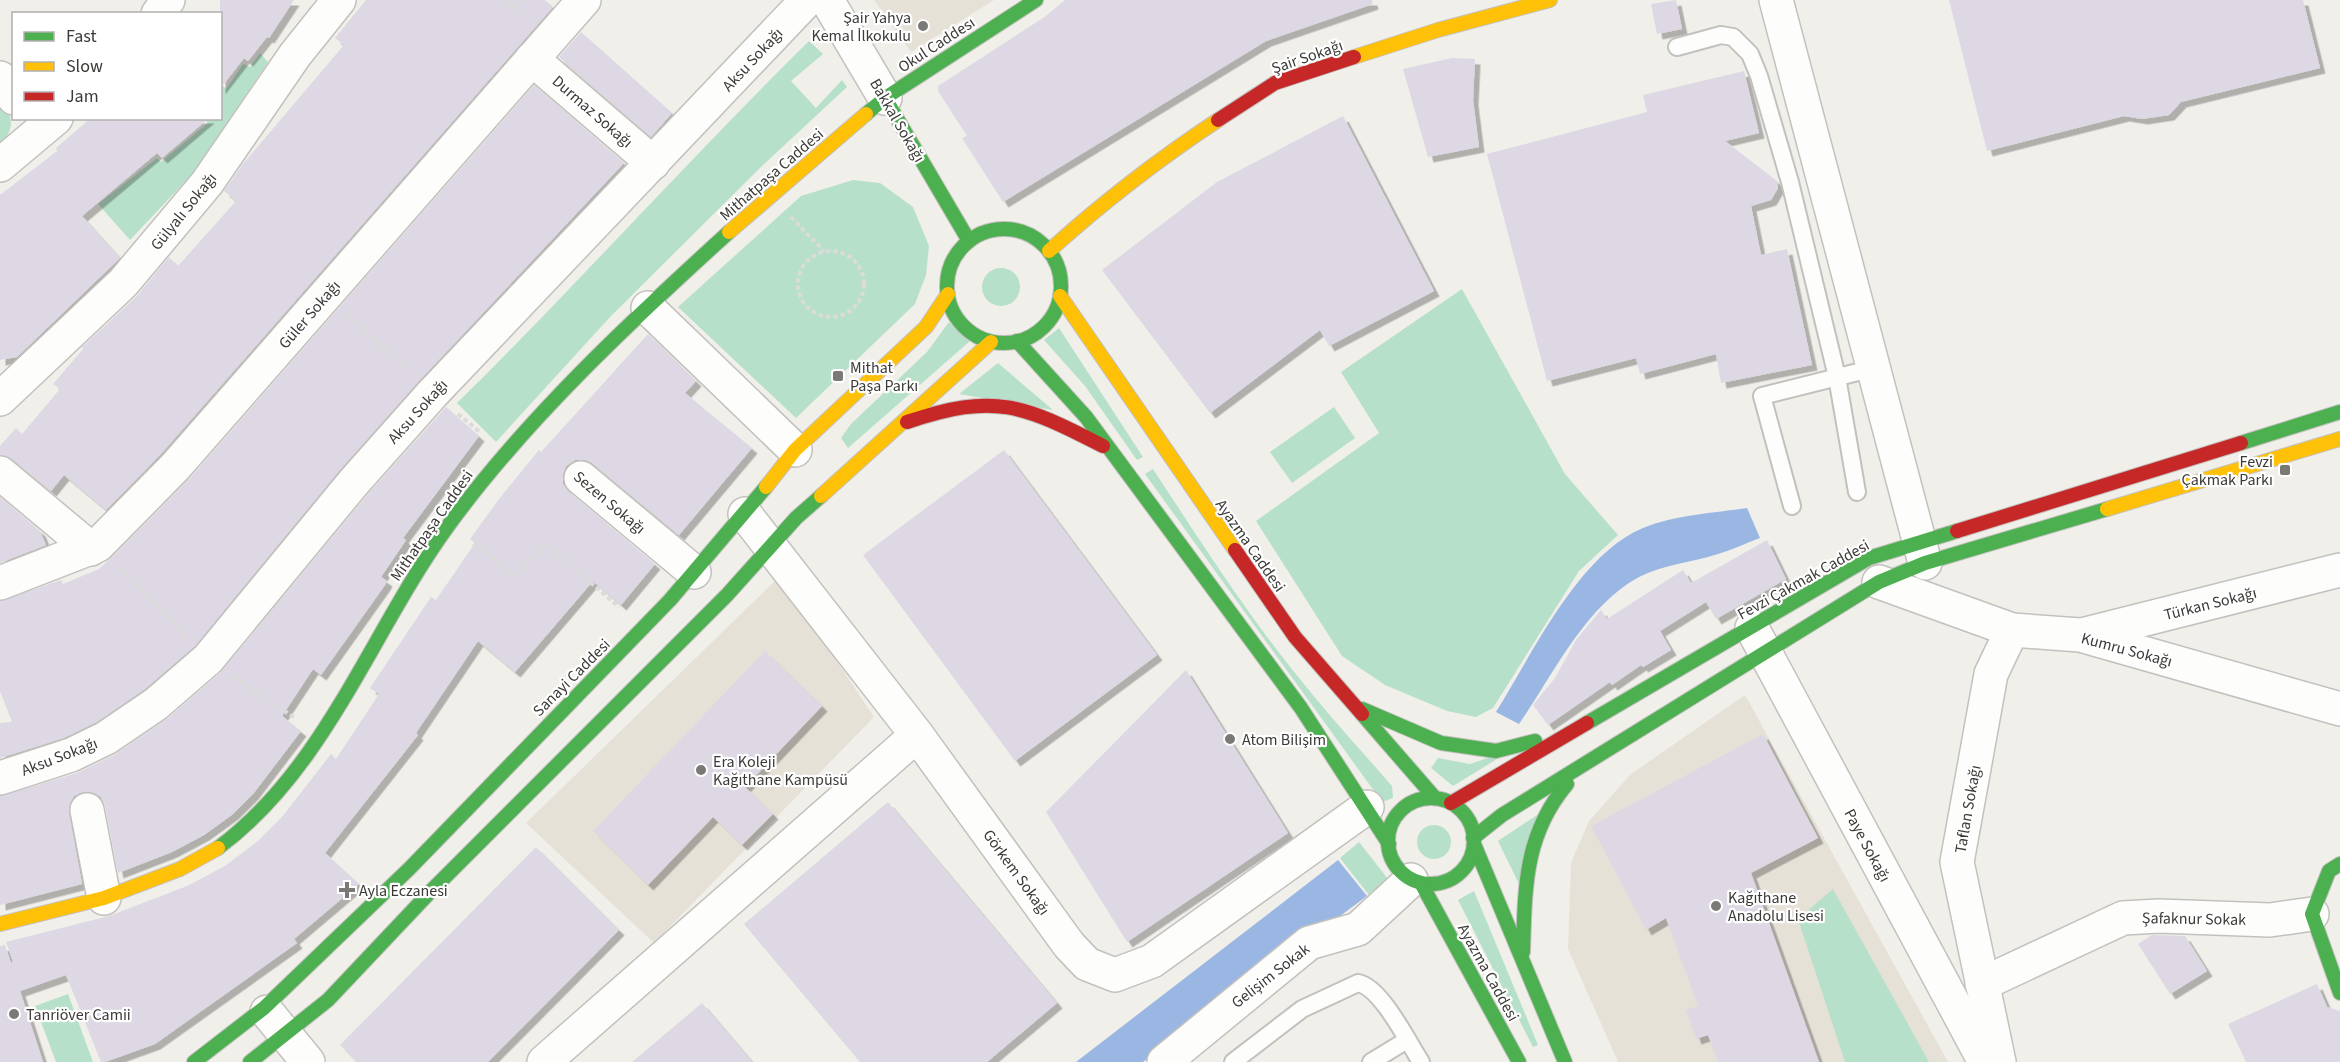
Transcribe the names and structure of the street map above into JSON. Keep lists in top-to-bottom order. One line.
{"streets":{"main road":["Okul Caddesı","Şair Sokağı","Bakkal Sokağı","Mithatpaşa Caddesi","Ayazma Caddesi","Fevzi Çakmak Caddesi","Sanayi Caddesi"],"street":["Aksu Sokağı","Durmaz Sokağı","Gülyalı Sokağı","Güler Sokağı","Sezen Sokağı","Türkan Sokağı","Kumru Sokağı","Taflan Sokağı","Paye Sokağı","Görkem Sokağı","Şafaknur Sokak","Gelişim Sokak"]},"crossings":[["Okul Caddesı","Bakkal Sokağı"],["Okul Caddesı","Mithatpaşa Caddesi"],["Şair Sokağı","Bakkal Sokağı"],["Şair Sokağı","Ayazma Caddesi"],["Şair Sokağı","Sanayi Caddesi"],["Aksu Sokağı","Durmaz Sokağı"],["Durmaz Sokağı","Güler Sokağı"],["Bakkal Sokağı","Mithatpaşa Caddesi"],["Bakkal Sokağı","Ayazma Caddesi"],["Bakkal Sokağı","Sanayi Caddesi"],["Sezen Sokağı","Sanayi Caddesi"],["Ayazma Caddesi","Fevzi Çakmak Caddesi"],["Ayazma Caddesi","Sanayi Caddesi"],["Ayazma Caddesi","Görkem Sokağı"],["Ayazma Caddesi","Gelişim Sokak"],["Fevzi Çakmak Caddesi","Kumru Sokağı"],["Fevzi Çakmak Caddesi","Paye Sokağı"],["Fevzi Çakmak Caddesi","Gelişim Sokak"],["Türkan Sokağı","Kumru Sokağı"],["Kumru Sokağı","Taflan Sokağı"],["Sanayi Caddesi","Görkem Sokağı"],["Taflan Sokağı","Şafaknur Sokak"]],"places":{"other":["Şair Yahya Kemal İlkokulu","Atom Bilişim","Era Koleji Kağıthane Kampüsü","Kağıthane Anadolu Lisesi","Tanriöver Camii"],"transit":["Mithat Paşa Parkı","Fevzi Çakmak Parkı"],"health":["Ayla Eczanesi"]},"legend":["Fast","Slow","Jam"]}
